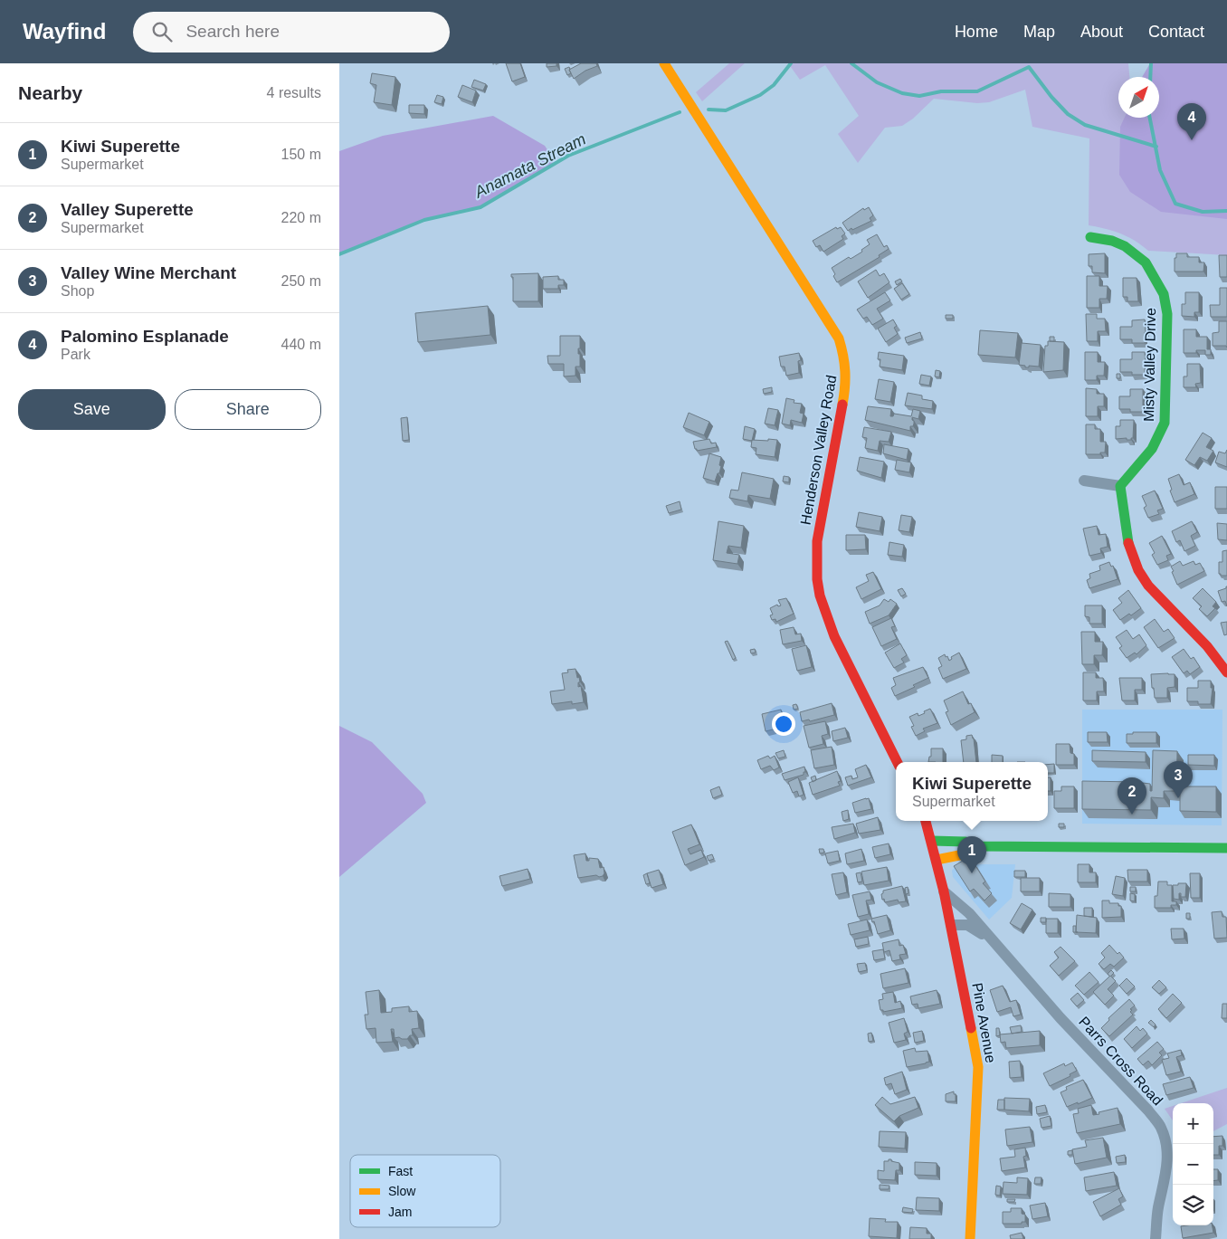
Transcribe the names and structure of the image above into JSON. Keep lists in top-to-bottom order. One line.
{"streets":{"street":["Misty Valley Drive","Henderson Valley Road","Pine Avenue","Parrs Cross Road"]},"crossings":[["Pine Avenue","Parrs Cross Road"]],"water":["Anamata Stream"],"legend":["Fast","Slow","Jam"],"north":"top right","page":{"header":"Wayfind","search":"Search here","nav":["Home","Map","About","Contact"],"heading":["Nearby","4 results"],"pins":["4","3","2","1"],"list":[{"mark":"1","name":"Kiwi Superette","note":"Supermarket","value":"150 m"},{"mark":"2","name":"Valley Superette","note":"Supermarket","value":"220 m"},{"mark":"3","name":"Valley Wine Merchant","note":"Shop","value":"250 m"},{"mark":"4","name":"Palomino Esplanade","note":"Park","value":"440 m"}],"buttons":["Save","Share"],"popup":["Kiwi Superette","Supermarket"],"map_buttons":["+","−"]}}
